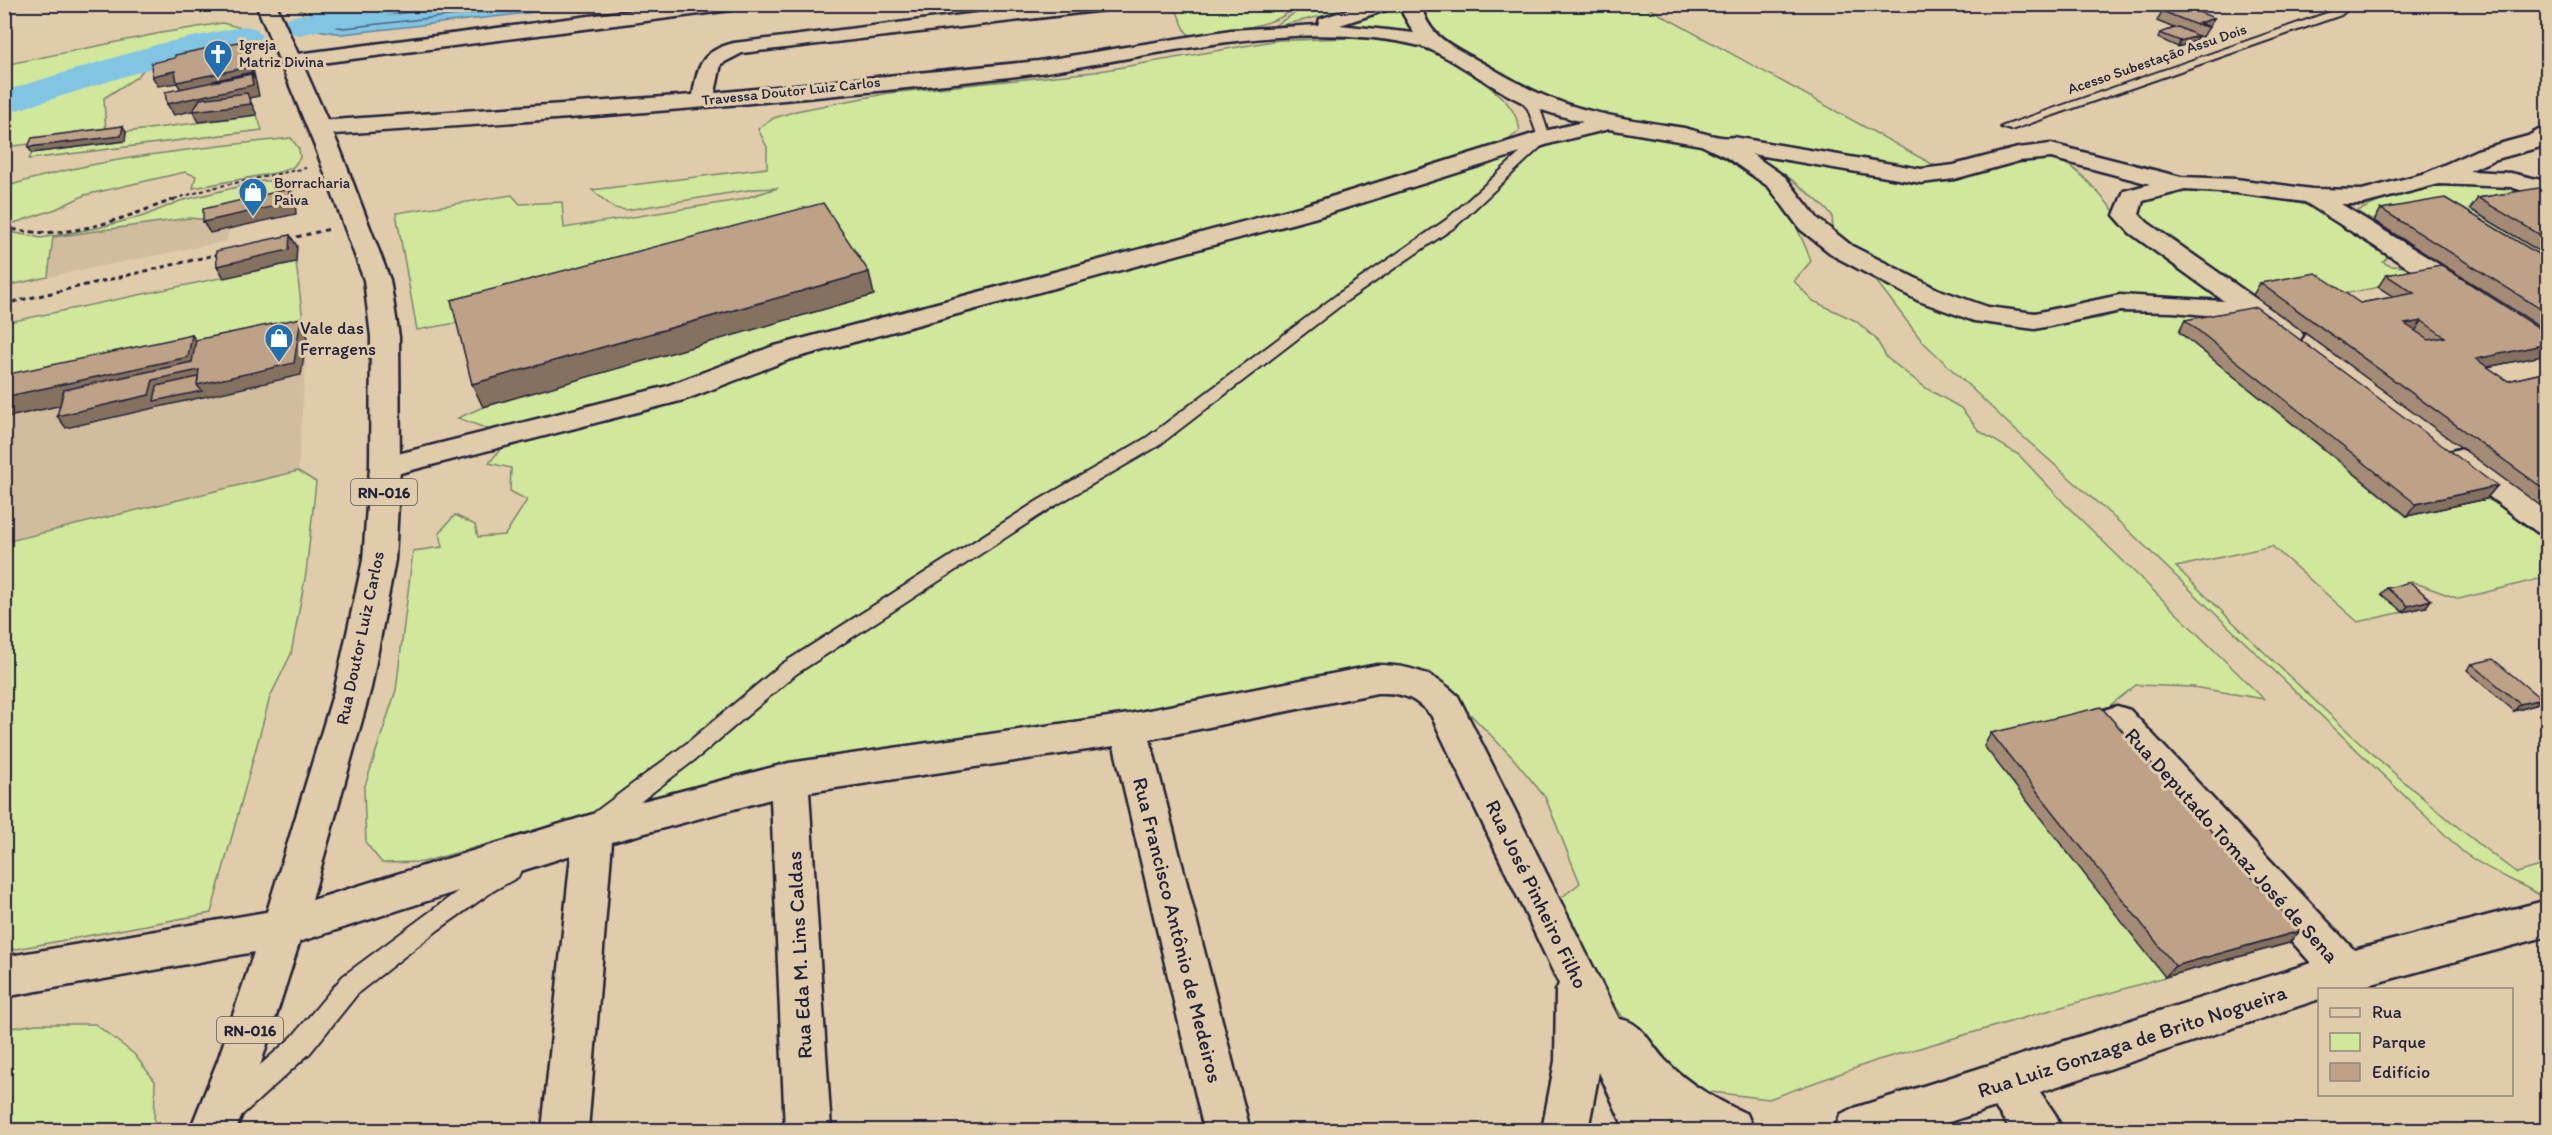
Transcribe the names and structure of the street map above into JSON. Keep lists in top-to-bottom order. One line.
{"streets":{"street":["Travessa Doutor Luiz Carlos","RN-016","Rua Doutor Luiz Carlos","Rua Deputado Tomaz José de Sena","Rua José Pinheiro Filho","Rua Francisco Antônio de Medeiros","Rua Eda M. Lins Caldas","Rua Luiz Gonzaga de Brito Nogueira"],"lane":["Acesso Subestação Assu Dois"]},"crossings":[["Travessa Doutor Luiz Carlos","Rua Doutor Luiz Carlos"],["Rua Deputado Tomaz José de Sena","Rua Luiz Gonzaga de Brito Nogueira"],["Rua José Pinheiro Filho","Rua Francisco Antônio de Medeiros"]],"places":{"church":["Igreja Matriz Divina"],"shop":["Borracharia Paiva","Vale das Ferragens"]},"legend":["Rua","Parque","Edifício"]}
